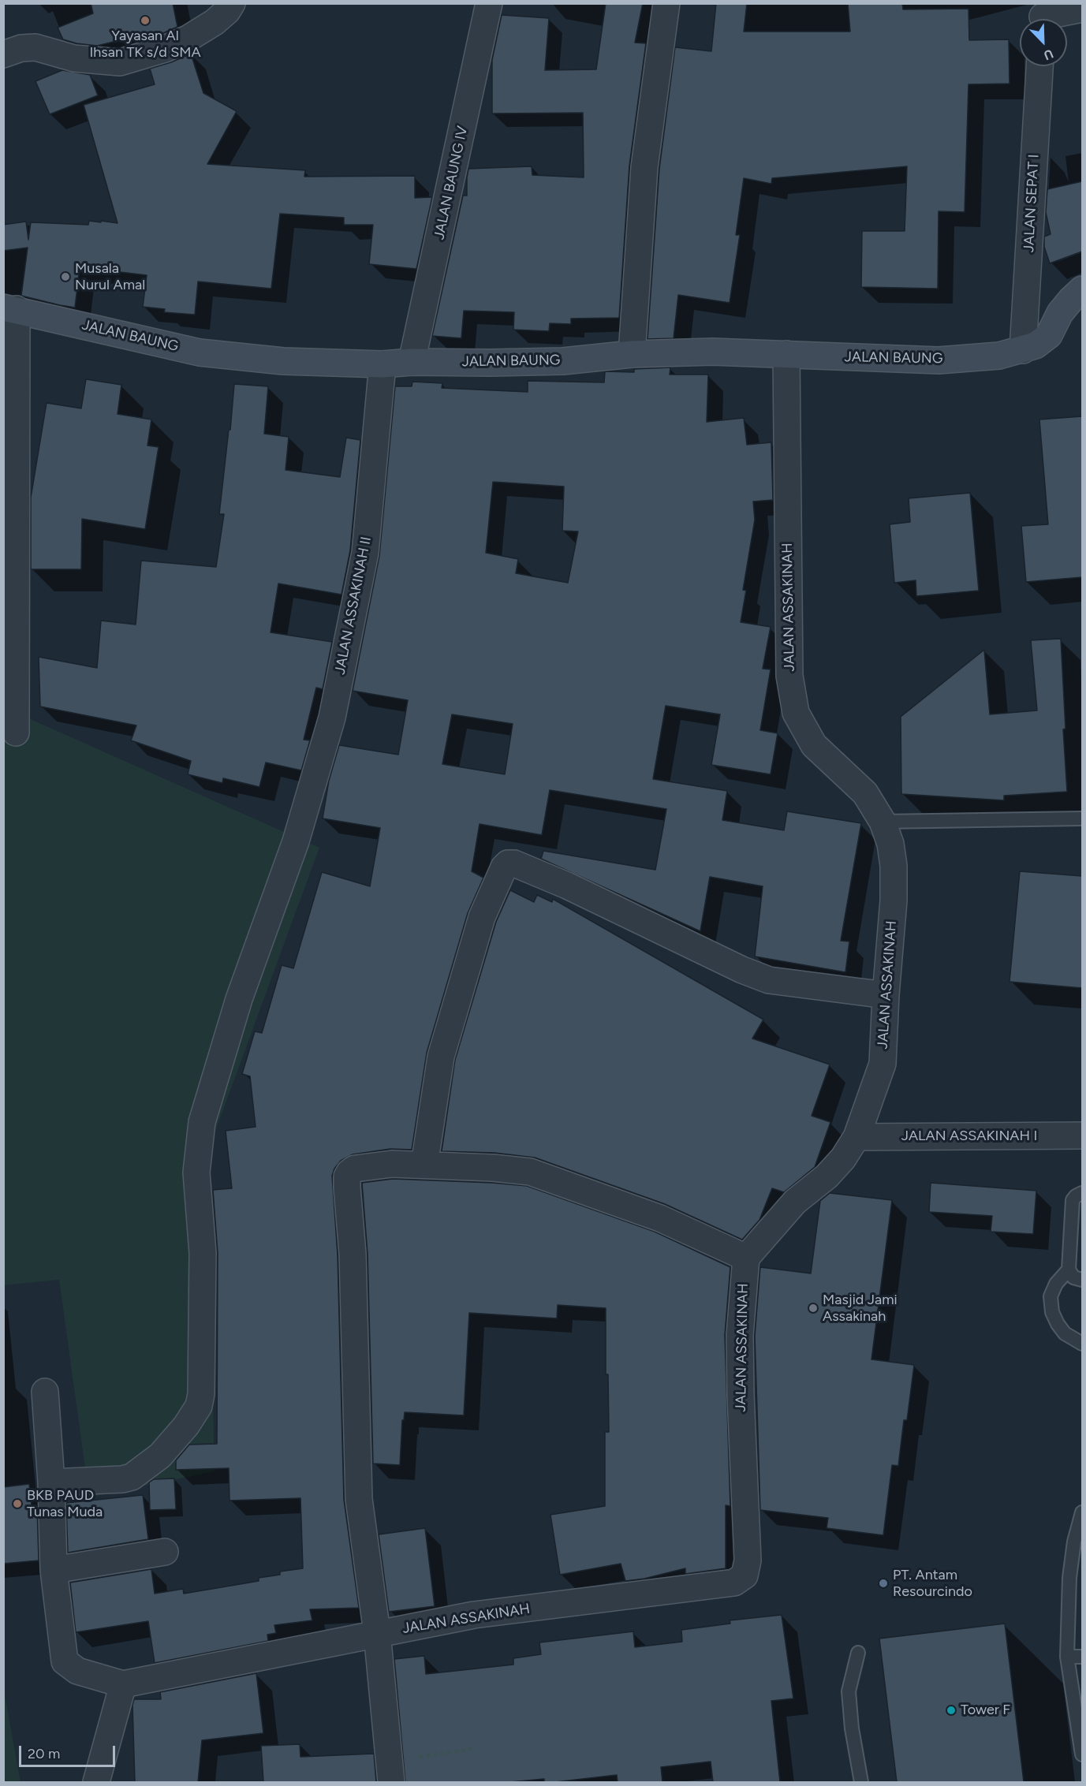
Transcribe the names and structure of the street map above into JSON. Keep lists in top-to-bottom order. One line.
{"streets":{"street":["JALAN BAUNG IV","JALAN SEPAT I","JALAN BAUNG","JALAN ASSAKINAH II","JALAN ASSAKINAH","JALAN ASSAKINAH I"]},"crossings":[["JALAN BAUNG IV","JALAN BAUNG"],["JALAN SEPAT I","JALAN BAUNG"],["JALAN BAUNG","JALAN ASSAKINAH II"],["JALAN BAUNG","JALAN ASSAKINAH"],["JALAN ASSAKINAH","JALAN ASSAKINAH I"]],"places":["Yayasan Al Ihsan TK s/d SMA","Musala Nurul Amal","Masjid Jami Assakinah","BKB PAUD Tunas Muda","PT. Antam Resourcindo","Tower F"],"scale_bar":"20 m","north":"bottom right"}
